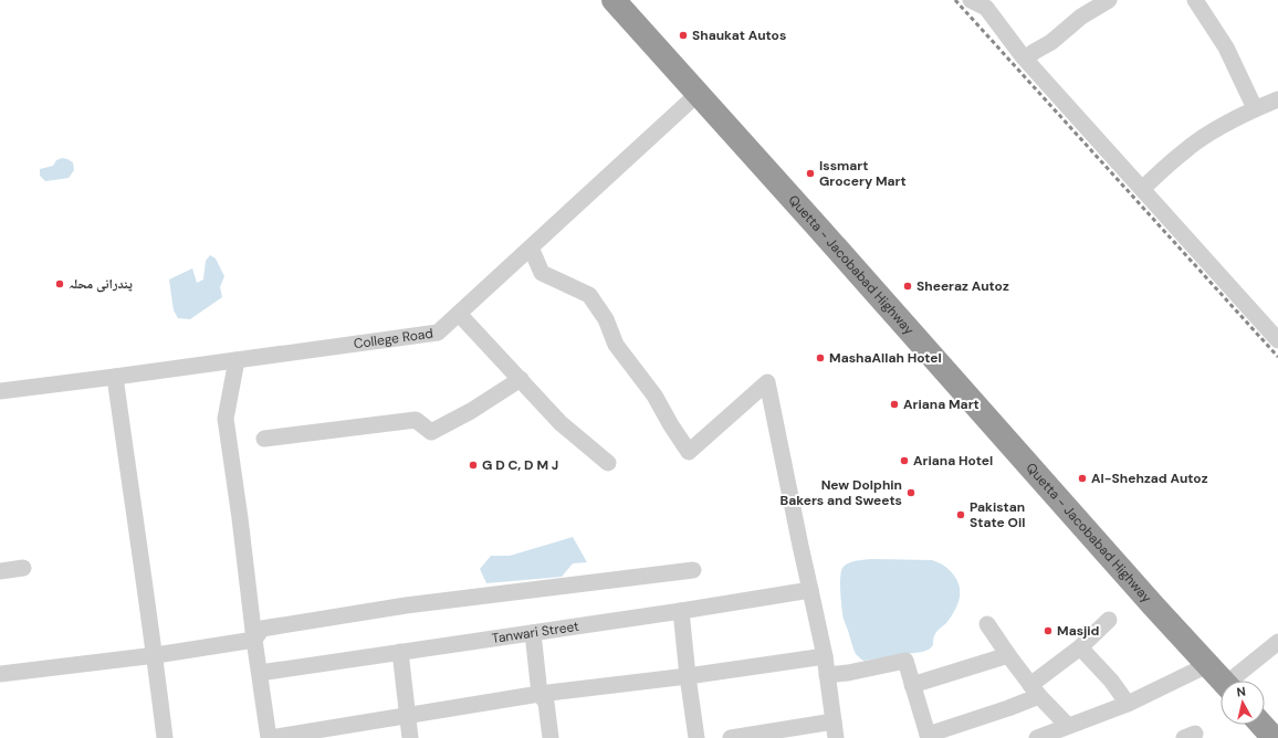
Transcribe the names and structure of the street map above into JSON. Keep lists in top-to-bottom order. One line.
{"streets":{"highway":["Quetta - Jacobabad Highway"],"street":["College Road","Tanwari Street"]},"crossings":[["Quetta - Jacobabad Highway","College Road"]],"places":["Shaukat Autos","Issmart Grocery Mart","پندرانی محلہ","Sheeraz Autoz","MashaAllah Hotel","Ariana Mart","Ariana Hotel","G D C, D M J","Al-Shehzad Autoz","New Dolphin Bakers and Sweets","Pakistan State Oil","Masjid"],"north":"top"}
